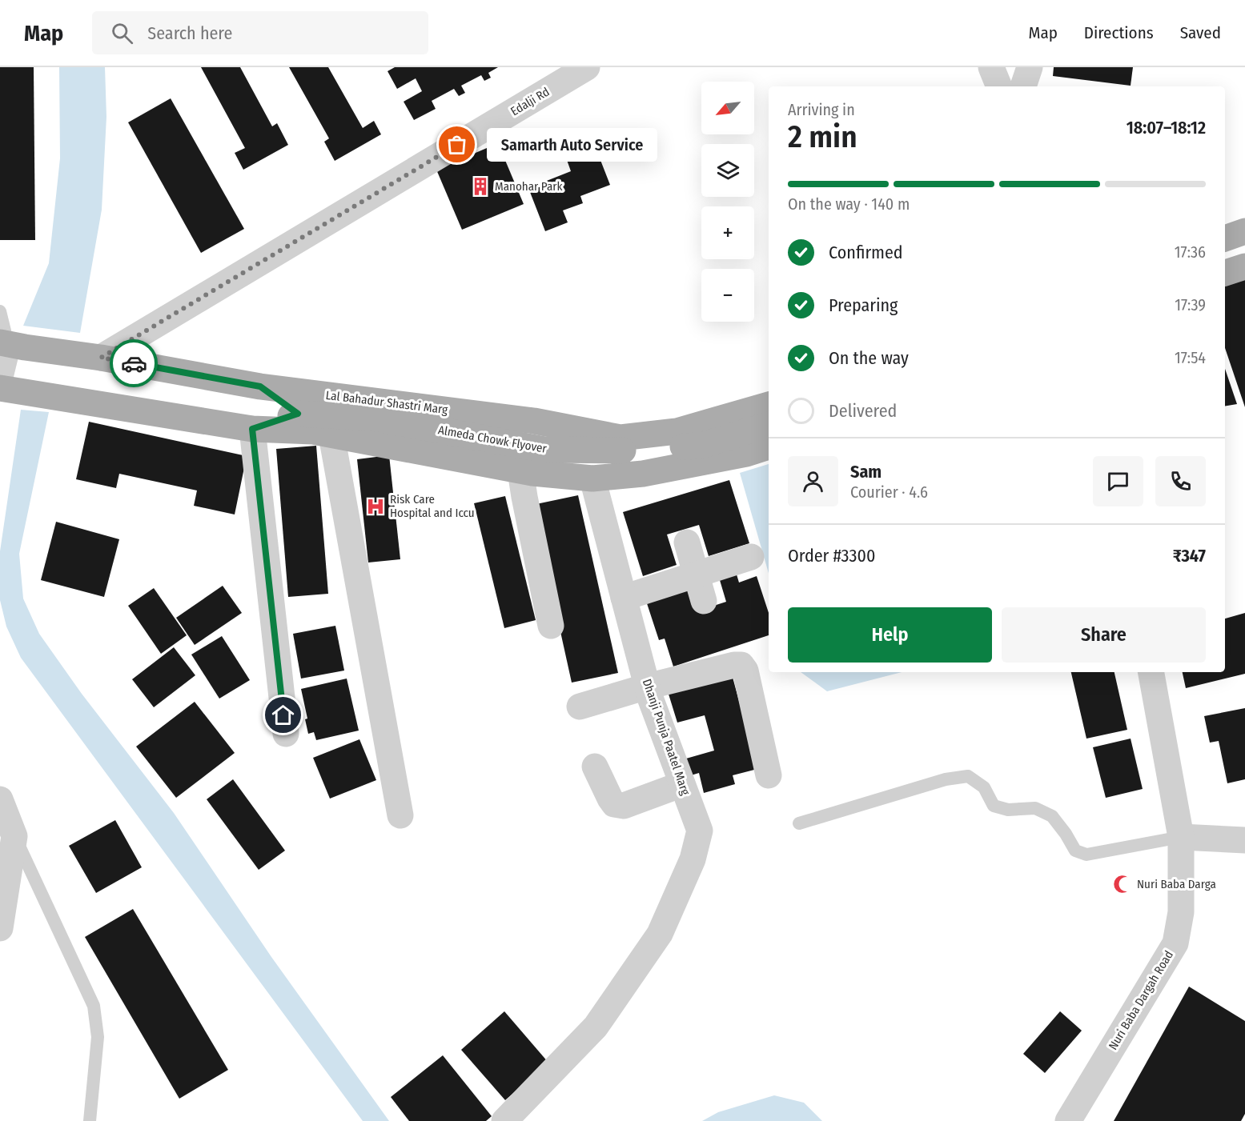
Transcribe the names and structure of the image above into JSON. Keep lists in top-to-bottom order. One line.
{"streets":{"main road":["Lal Bahadur Shastri Marg","Almeda Chowk Flyover"],"street":["Edalji Rd","Dhanji Punja Paatel Marg","Nuri Baba Dargah Road"]},"crossings":[["Edalji Rd","Lal Bahadur Shastri Marg"]],"places":{"other":["Samarth Auto Service"],"building":["Manohar Park"],"hospital":["Risk Care Hospital and Iccu"],"mosque":["Nuri Baba Darga"]},"north":"bottom left","page":{"header":"Map","search":"Search here","nav":["Map","Directions","Saved"],"map_buttons":["+","−"],"heading":["2 min","Arriving in","18:07–18:12"],"panel":["Sam","Courier · 4.6","Order #3300","₹347"],"bubble":"Samarth Auto Service","bar":"On the way · 140 m","list":[["Confirmed","17:36"],["Preparing","17:39"],["On the way","17:54"],"Delivered"],"buttons":["Help","Share"]}}
